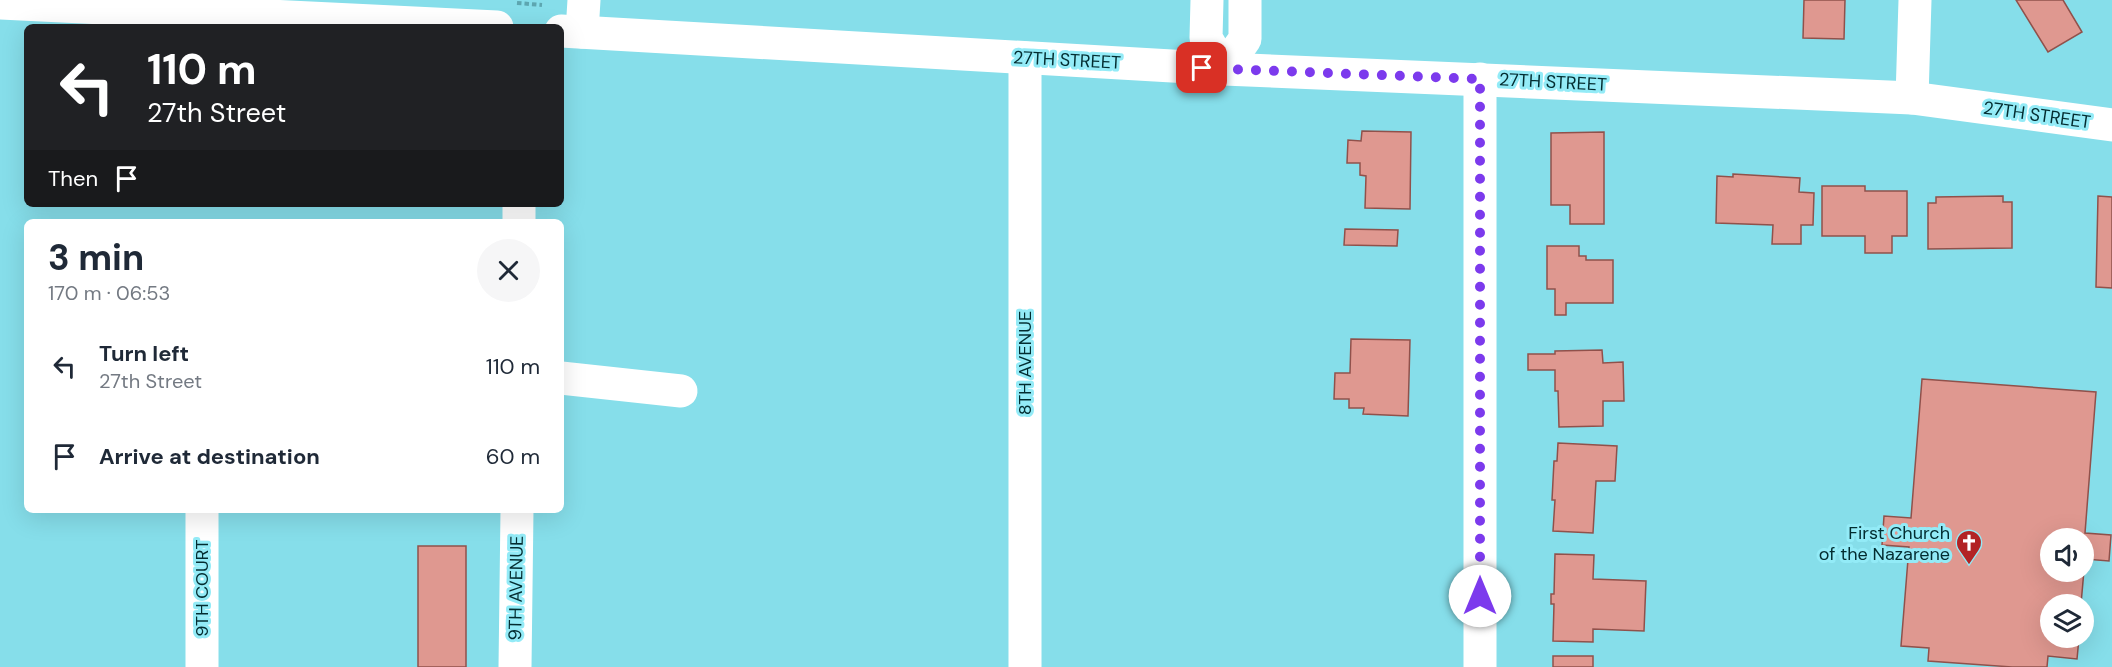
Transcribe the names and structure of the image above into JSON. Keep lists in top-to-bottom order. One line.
{"streets":{"street":["27TH STREET","8TH AVENUE","9TH COURT","9TH AVENUE"]},"crossings":[["27TH STREET","8TH AVENUE"]],"places":{"church":["First Church of the Nazarene"]},"page":{"turn":["110 m","27th Street"],"then":"Then","heading":["3 min","170 m · 06:53"],"list":[{"name":"Turn left","note":"27th Street","value":"110 m"},{"name":"Arrive at destination","value":"60 m"}]}}
